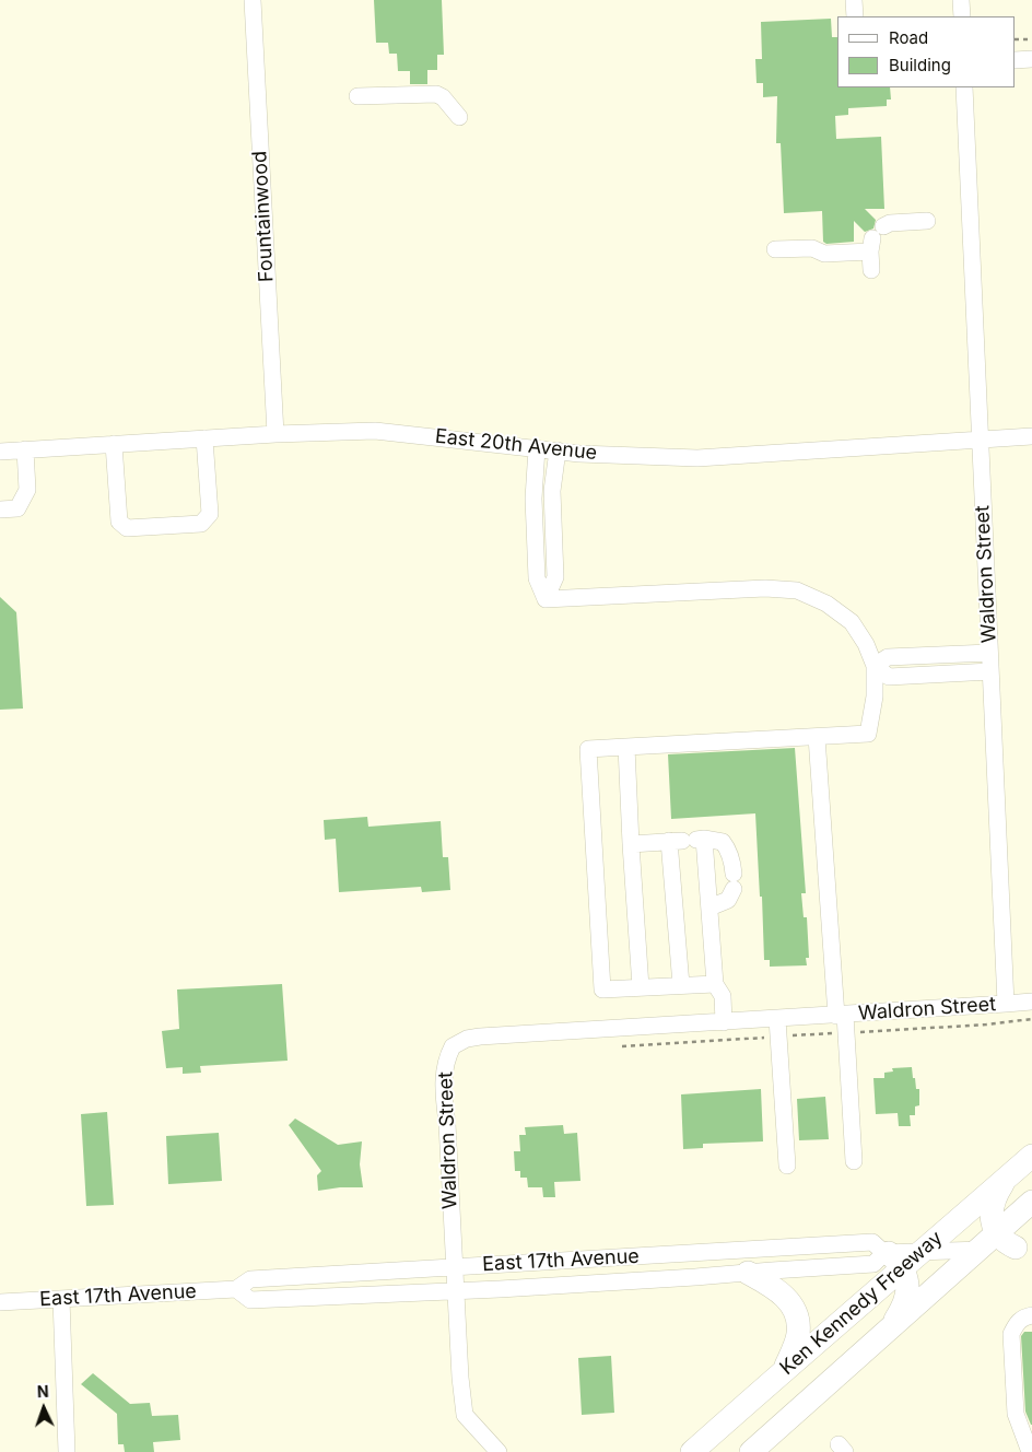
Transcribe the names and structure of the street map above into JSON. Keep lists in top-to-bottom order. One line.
{"streets":{"highway":["Ken Kennedy Freeway"],"street":["Fountainwood","East 20th Avenue","Waldron Street","East 17th Avenue"]},"crossings":[["Fountainwood","East 20th Avenue"],["East 20th Avenue","Waldron Street"],["Waldron Street","East 17th Avenue"],["East 17th Avenue","Ken Kennedy Freeway"]],"legend":["Road","Building"],"north":"top"}
